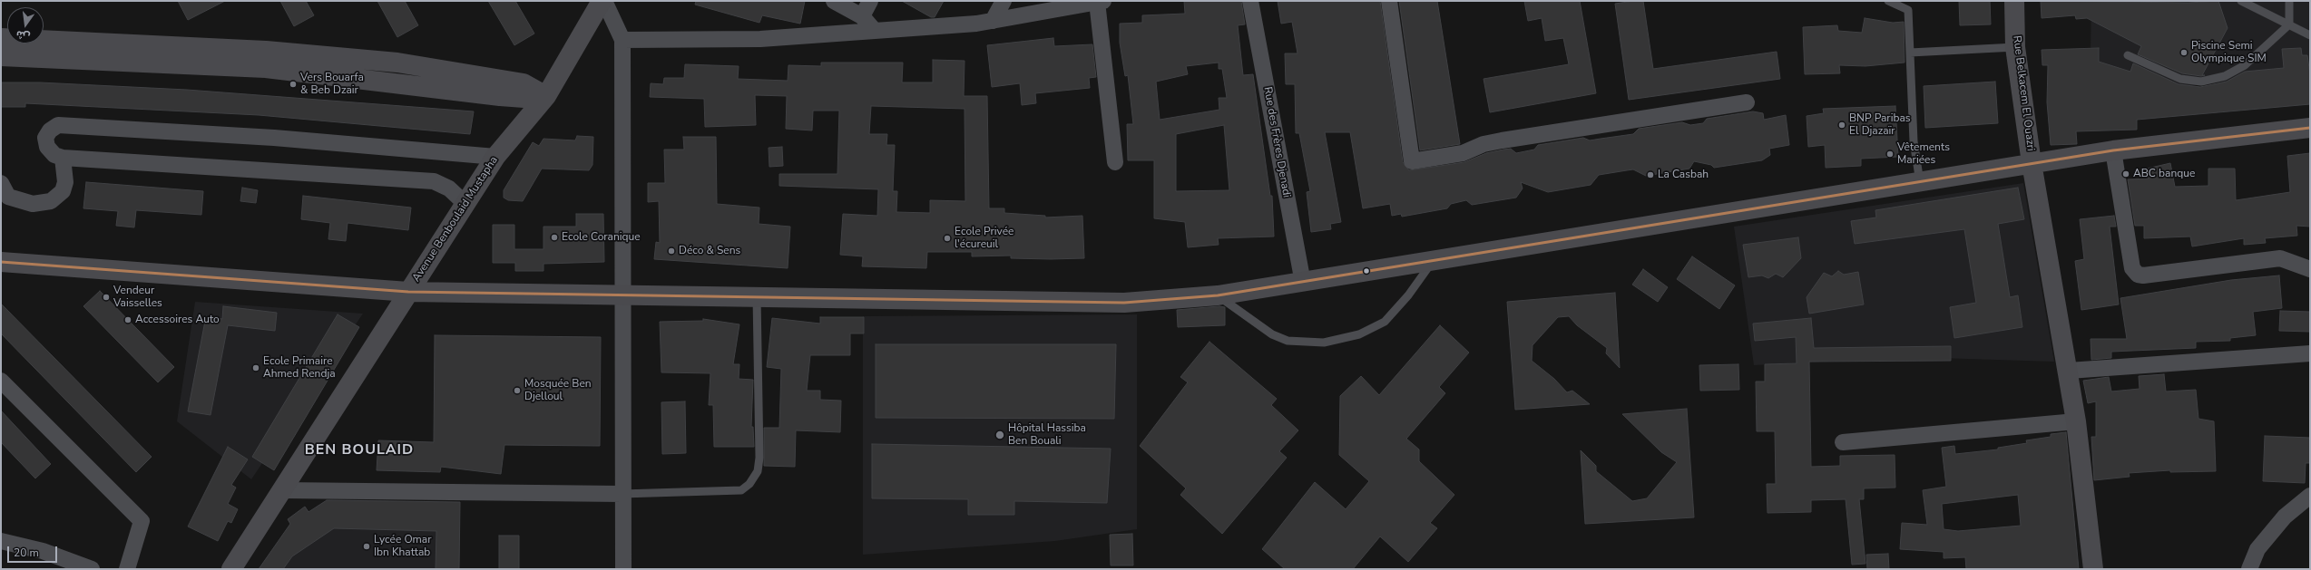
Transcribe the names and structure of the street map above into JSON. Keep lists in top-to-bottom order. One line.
{"streets":{"main road":["Rue Belkacem El Ouazri","Avenue Benboulaid Mustapha"],"street":["Rue des Frères Djenadi"]},"districts":["BEN BOULAID"],"places":["Piscine Semi Olympique SIM","Vers Bouarfa & Beb Dzair","BNP Paribas El Djazaïr","Vêtements Mariées","ABC banque","La Casbah","Ecole Coranique","Ecole Privée l'écureuil","Déco & Sens","Vendeur Vaisselles","Accessoires Auto","Ecole Primaire Ahmed Rendja","Mosquée Ben Djelloul","Hôpital Hassiba Ben Bouali","Lycée Omar Ibn Khattab"],"scale_bar":"20 m","north":"bottom"}
